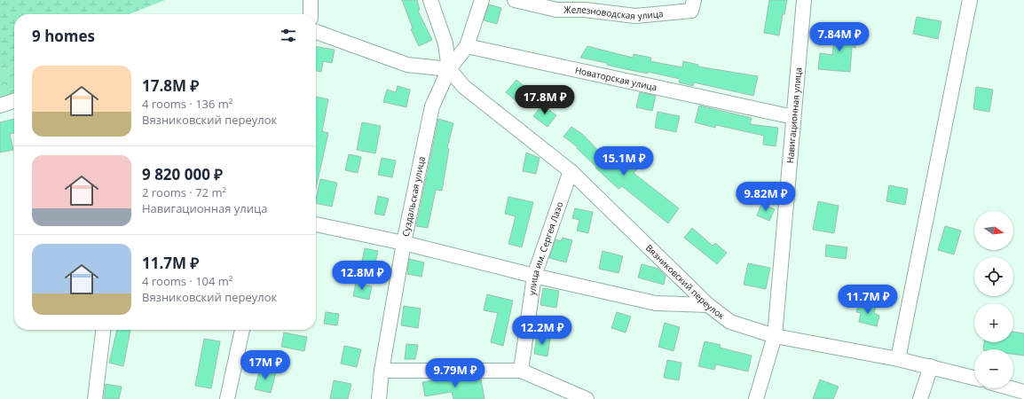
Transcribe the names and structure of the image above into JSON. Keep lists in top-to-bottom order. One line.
{"streets":{"street":["Железноводская улица","Новаторская улица","Навигационная улица","Суздальская улица","улица им. Сергея Лазо","Вязниковский переулок"]},"crossings":[["Новаторская улица","Навигационная улица"],["Навигационная улица","Вязниковский переулок"],["Суздальская улица","Вязниковский переулок"],["улица им. Сергея Лазо","Вязниковский переулок"]],"north":"right","page":{"heading":"9 homes","price":["7.84M ₽","17.8M ₽","15.1M ₽","9.82M ₽","12.8M ₽","11.7M ₽","12.2M ₽","17M ₽","9.79M ₽"],"list":[{"name":"17.8M ₽","note":"4 rooms · 136 m² · Вязниковский переулок"},{"name":"9 820 000 ₽","note":"2 rooms · 72 m² · Навигационная улица"},{"name":"11.7M ₽","note":"4 rooms · 104 m² · Вязниковский переулок"}],"map_buttons":["+","−"]}}
